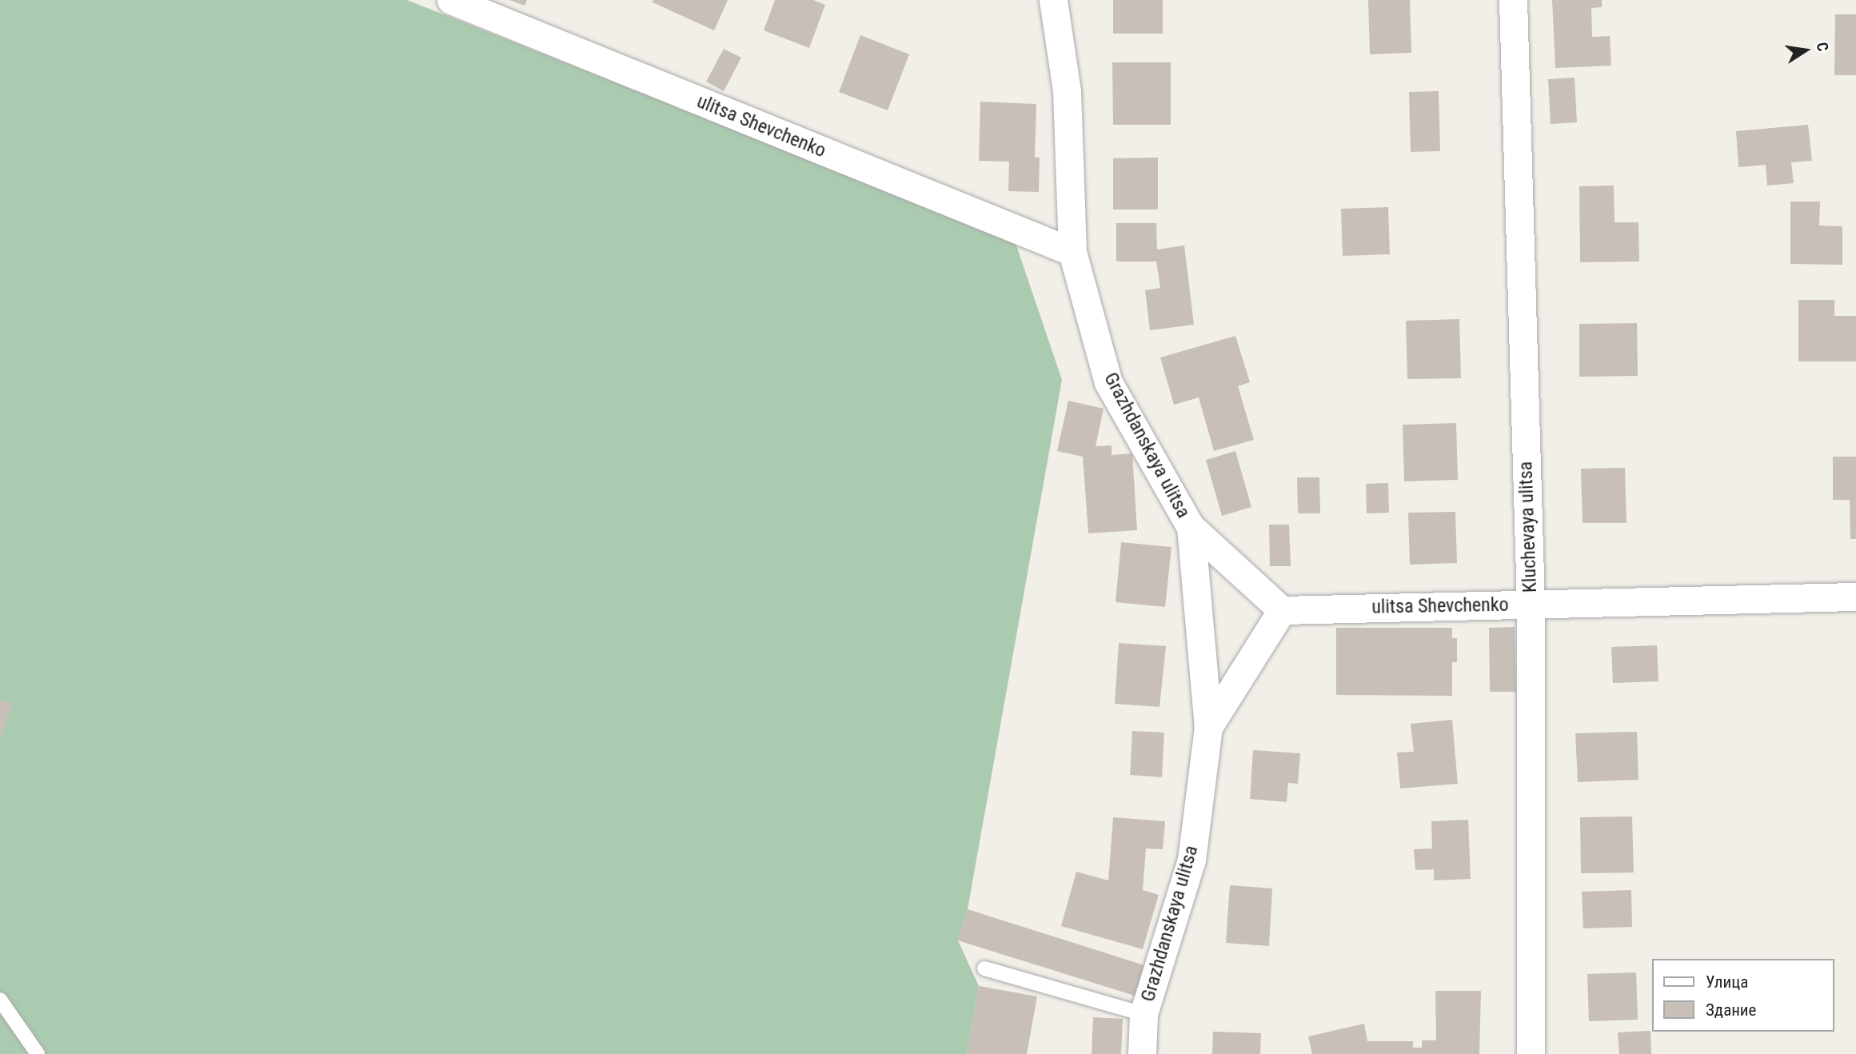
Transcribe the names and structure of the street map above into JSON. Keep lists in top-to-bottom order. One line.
{"streets":{"street":["ulitsa Shevchenko","Grazhdanskaya ulitsa","Kluchevaya ulitsa"]},"crossings":[["ulitsa Shevchenko","Grazhdanskaya ulitsa"],["ulitsa Shevchenko","Kluchevaya ulitsa"]],"legend":["Улица","Здание"],"north":"right"}
